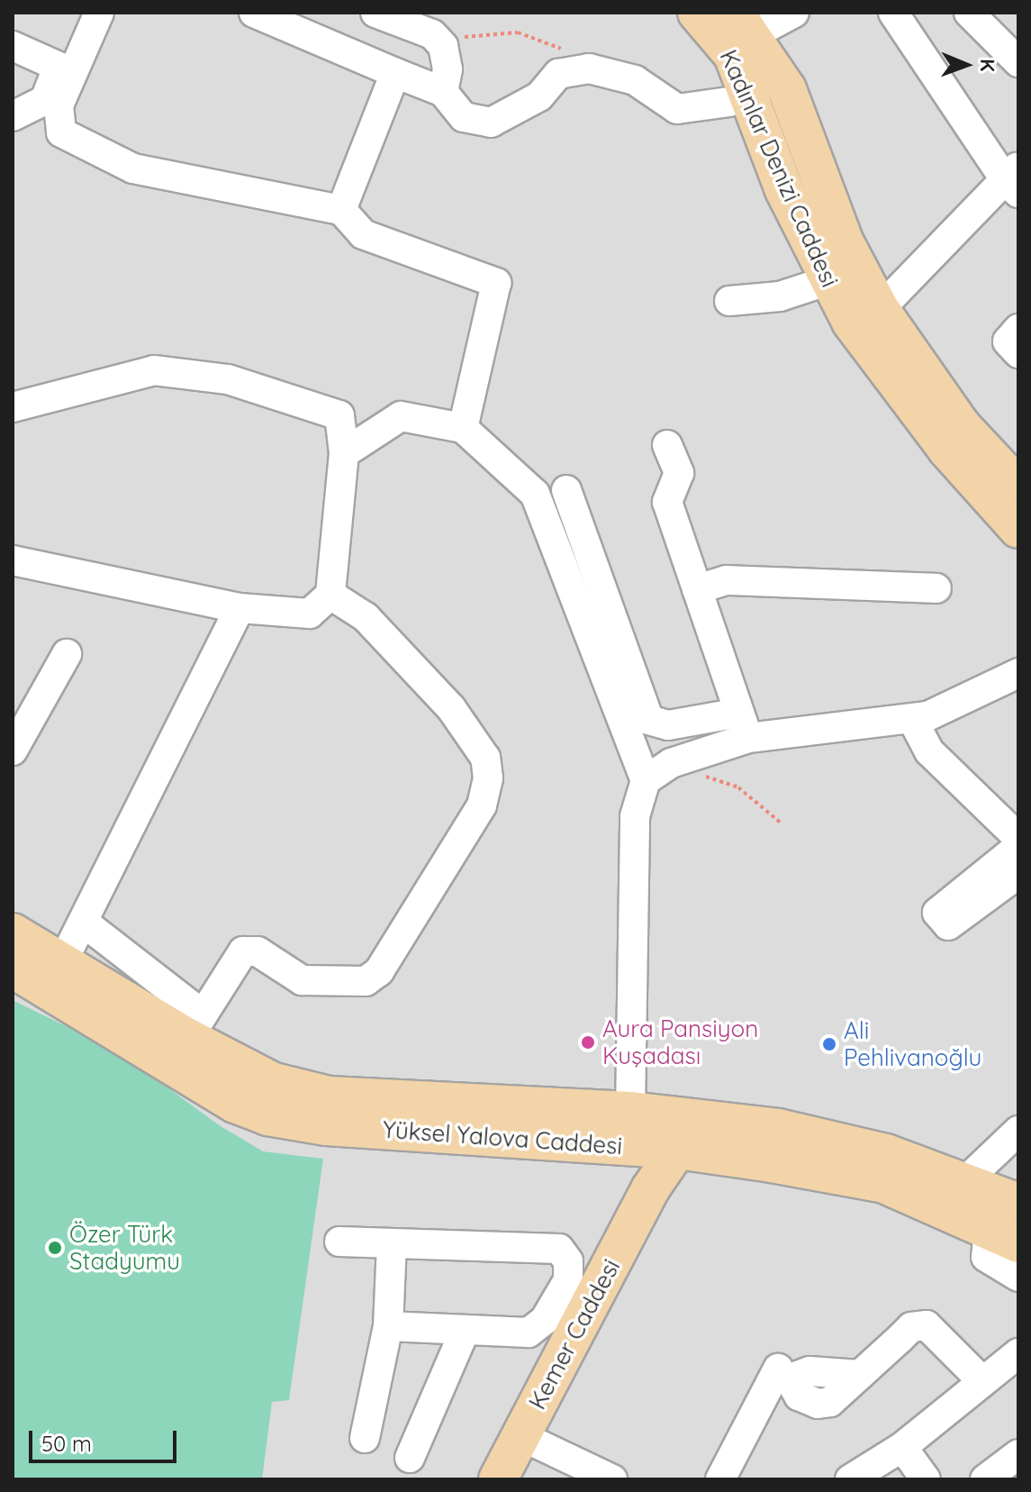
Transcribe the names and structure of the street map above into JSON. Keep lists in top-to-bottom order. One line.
{"streets":{"main road":["Kadınlar Denizi Caddesi","Yüksel Yalova Caddesi","Kemer Caddesi"]},"crossings":[["Yüksel Yalova Caddesi","Kemer Caddesi"]],"places":["Aura Pansiyon Kuşadası","Ali Pehlivanoğlu","Özer Türk Stadyumu"],"scale_bar":"50 m","north":"right"}
